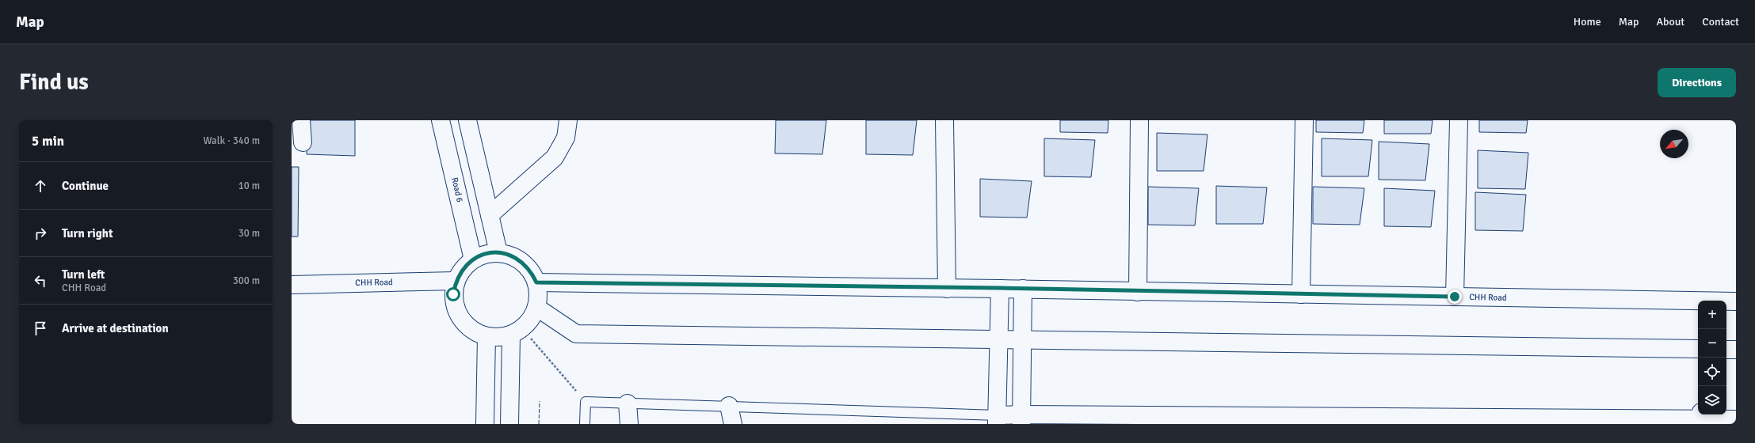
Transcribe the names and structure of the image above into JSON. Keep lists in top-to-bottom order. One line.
{"streets":{"street":["Road 6","CHH Road"]},"crossings":[["Road 6","CHH Road"]],"north":"bottom left","page":{"header":"Map","nav":["Home","Map","About","Contact"],"buttons":"Directions","title":"Find us","heading":["5 min","Walk · 340 m"],"list":[["Continue","10 m"],["Turn right","30 m"],["Turn left","CHH Road","300 m"],"Arrive at destination"],"map_buttons":["+","−"]}}
